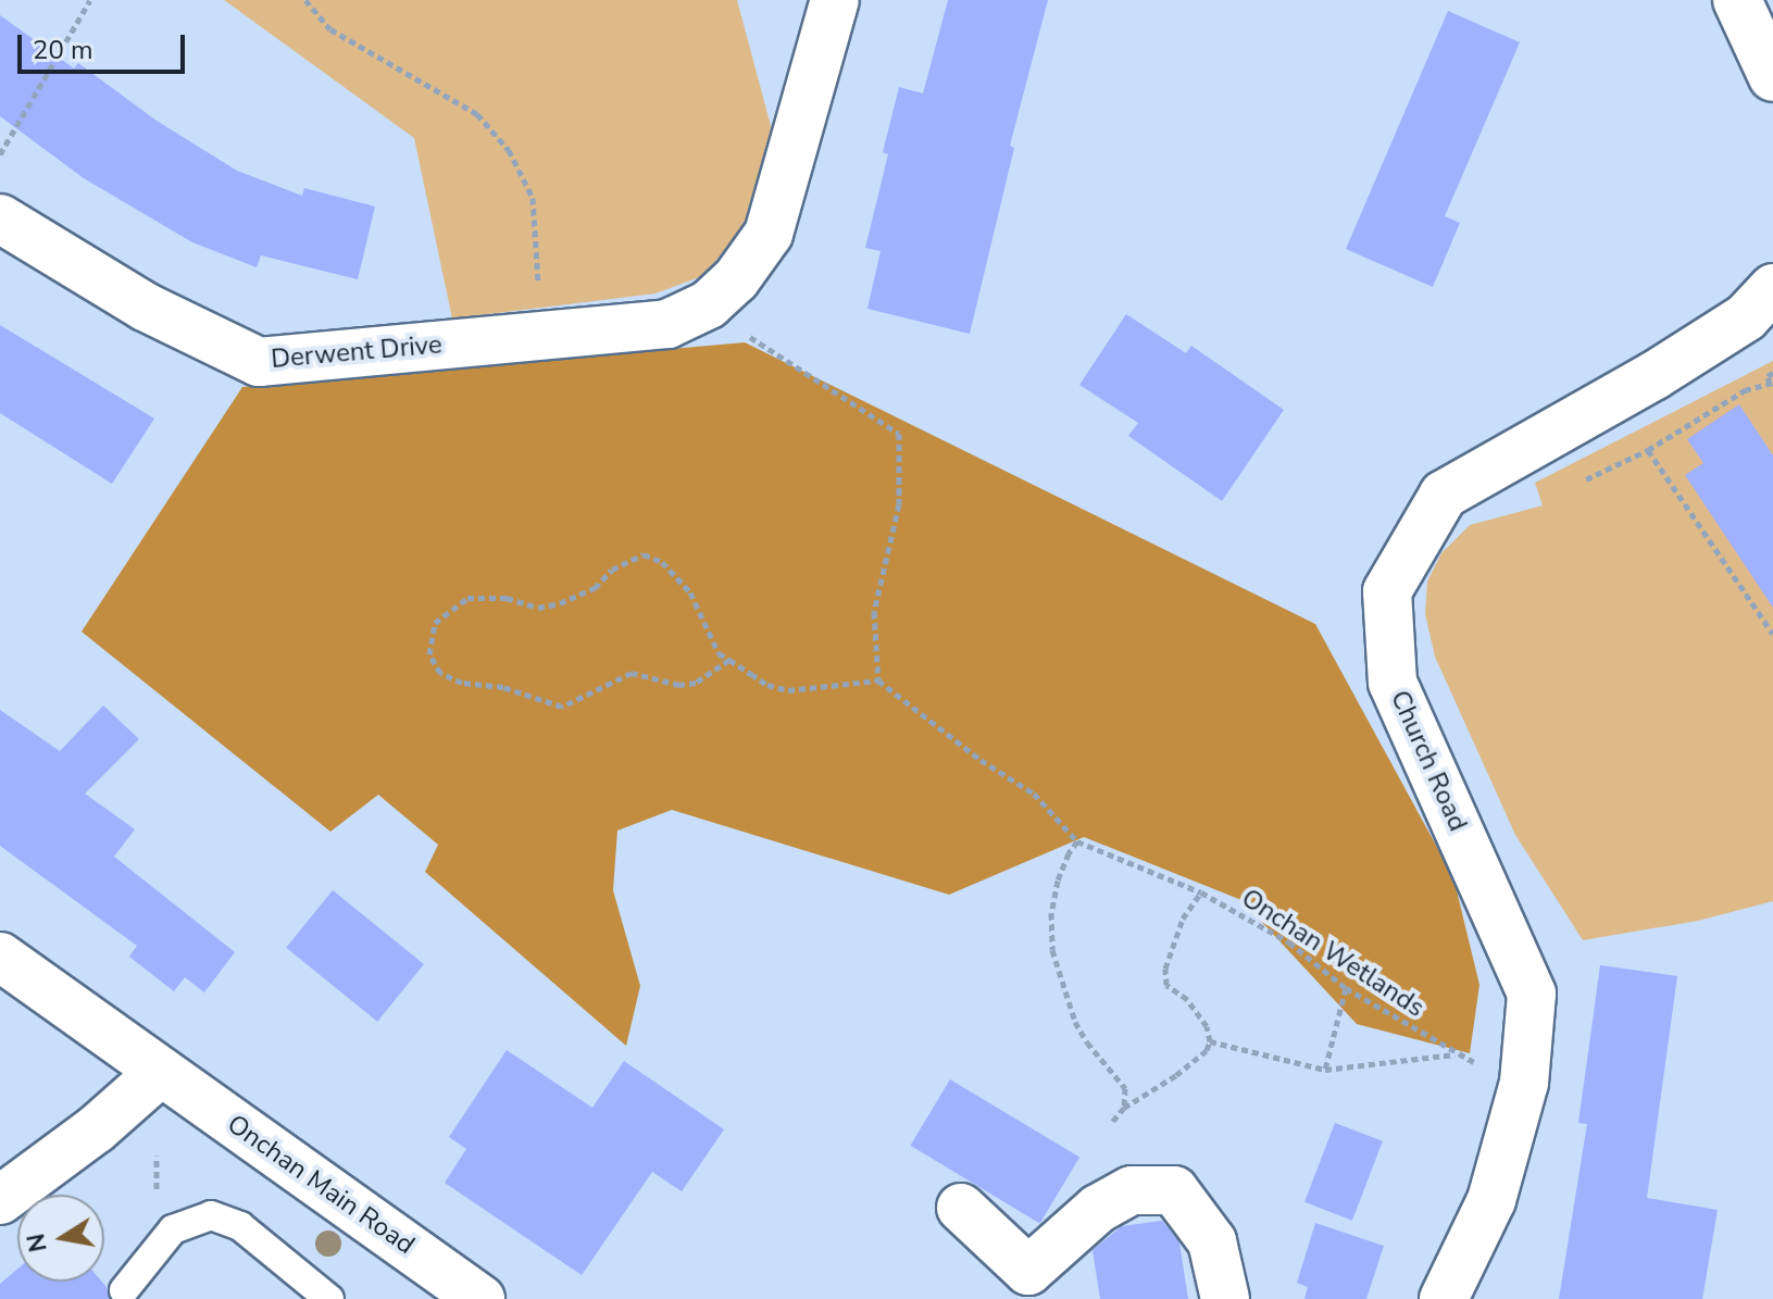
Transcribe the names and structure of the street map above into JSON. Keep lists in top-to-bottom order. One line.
{"streets":{"main road":["Derwent Drive","Church Road","Onchan Main Road"],"path":["Onchan Wetlands"]},"crossings":[["Church Road","Onchan Wetlands"]],"scale_bar":"20 m","north":"left"}
